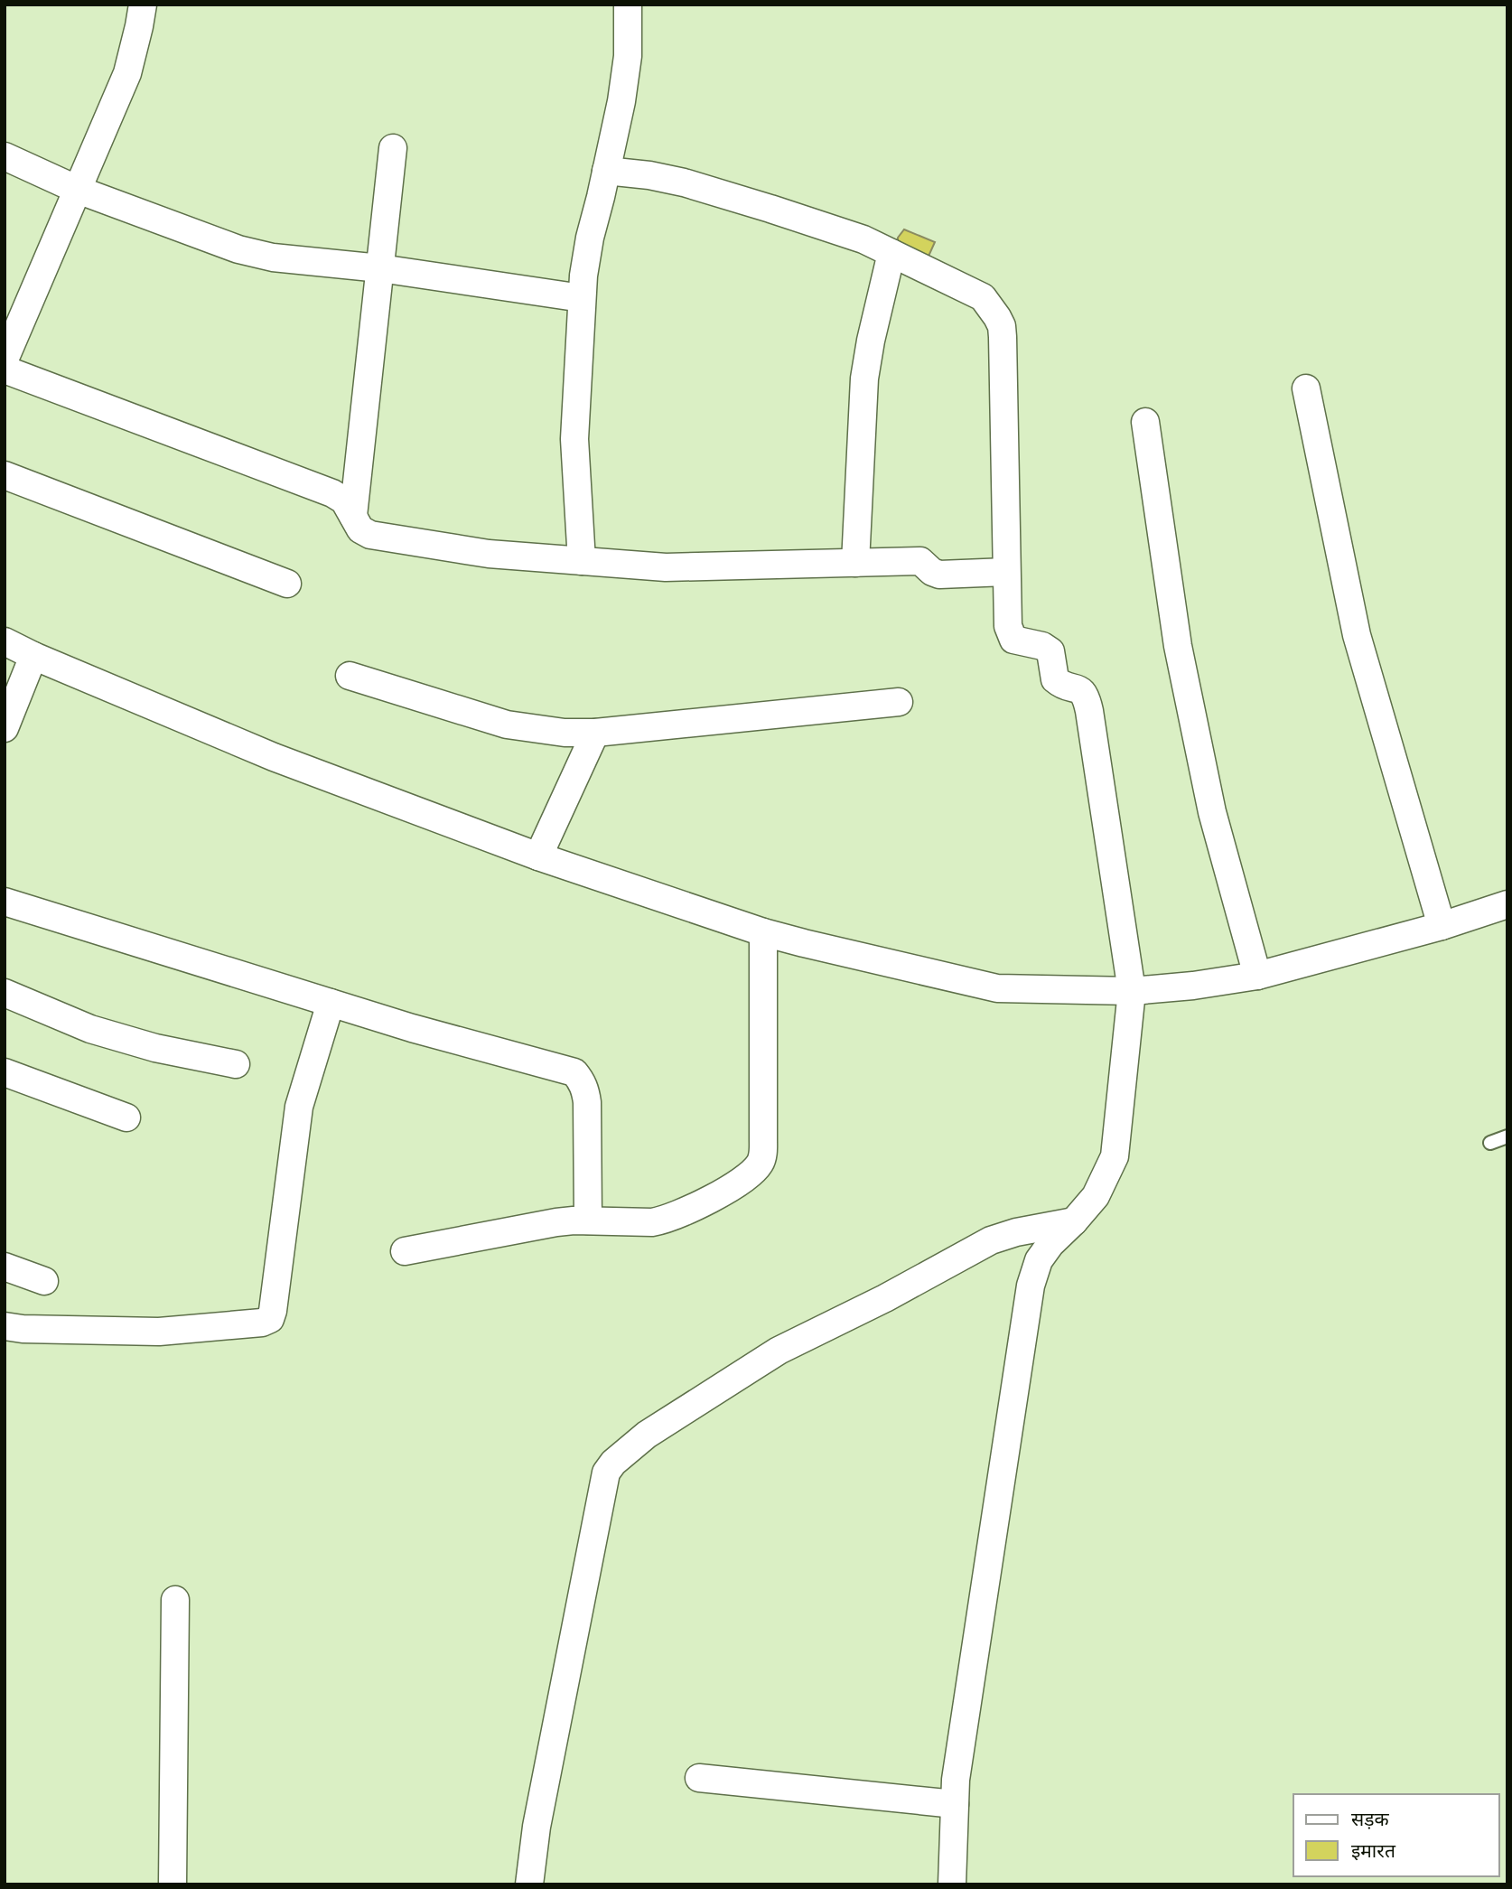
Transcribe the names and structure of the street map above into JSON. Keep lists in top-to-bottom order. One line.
{"legend":["सड़क","इमारत"]}
